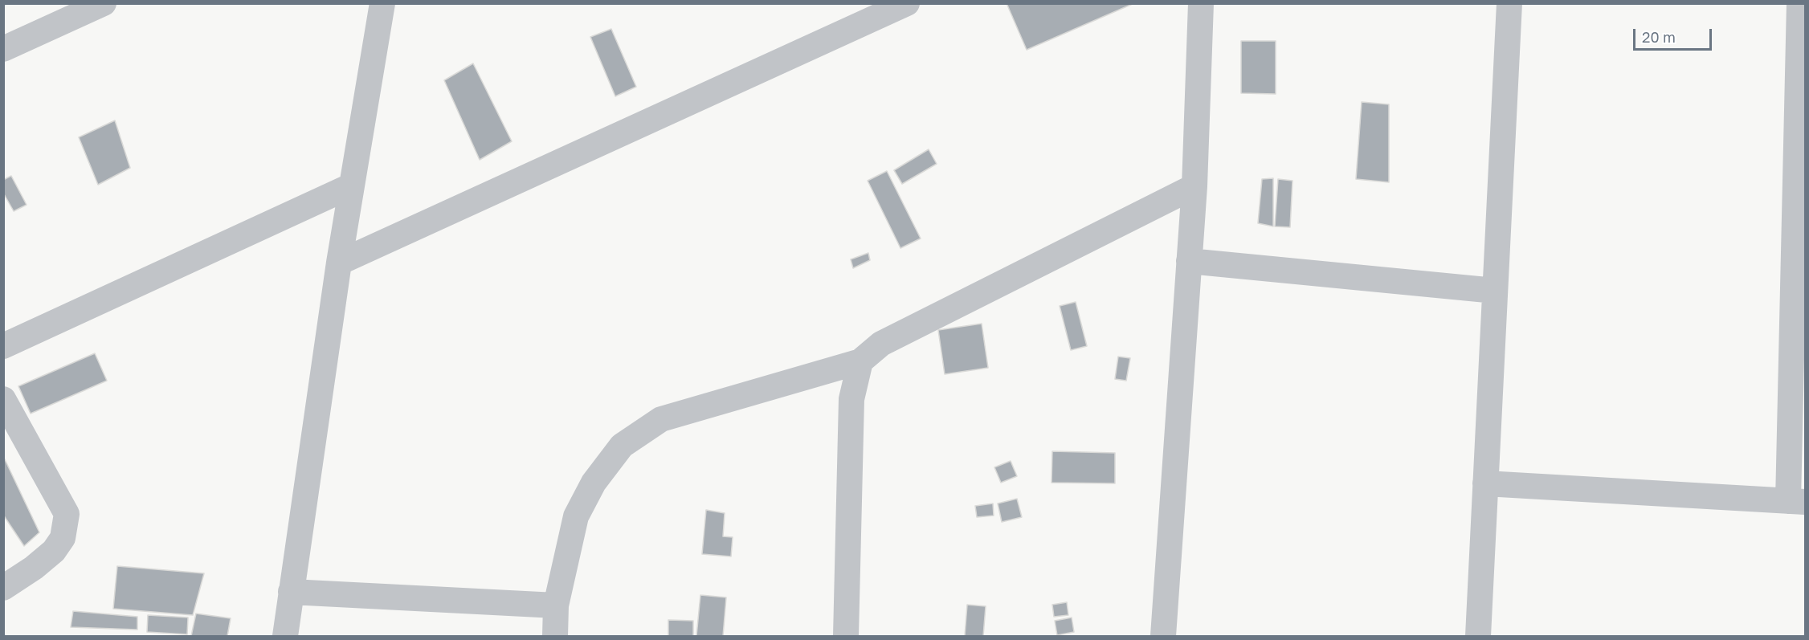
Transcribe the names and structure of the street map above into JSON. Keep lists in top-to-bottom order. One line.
{"scale_bar":"20 m"}
